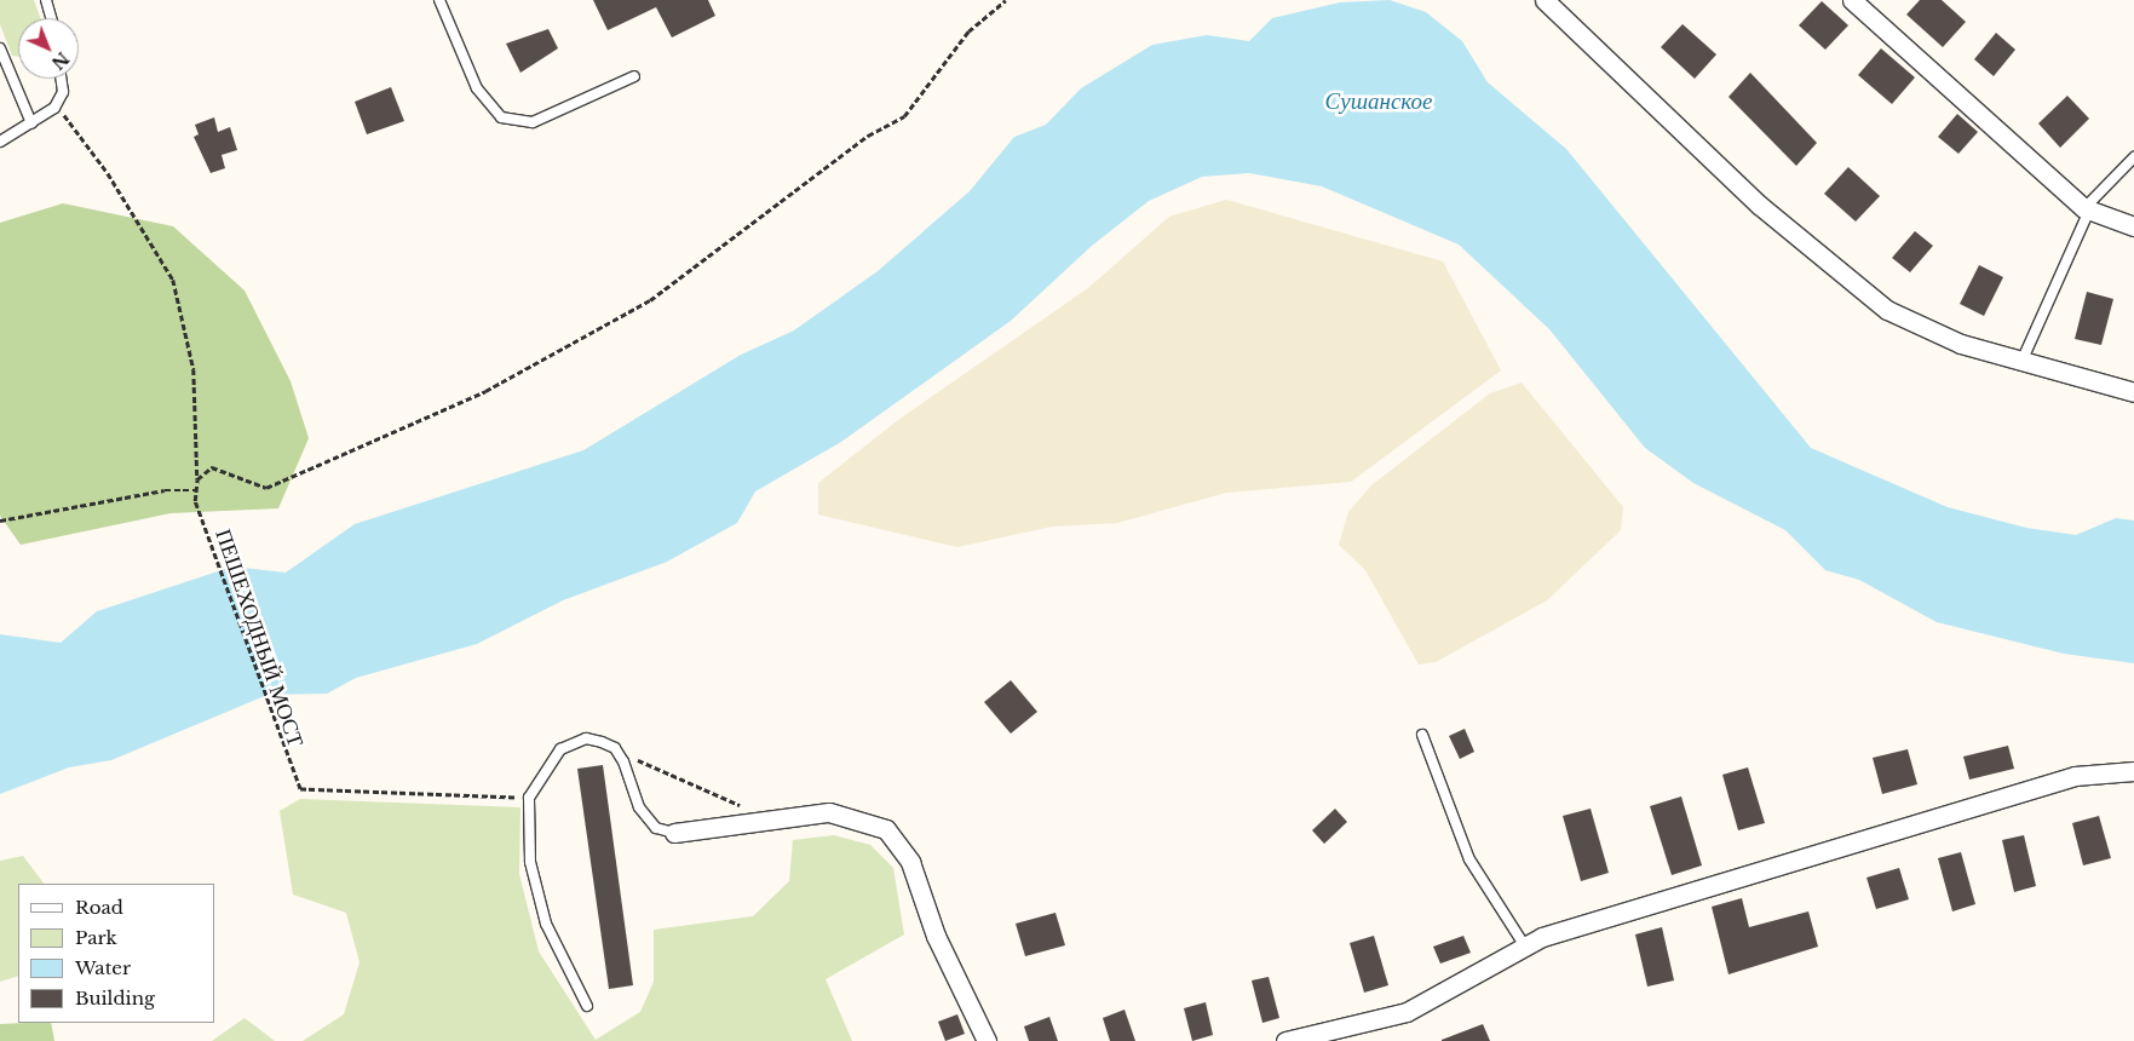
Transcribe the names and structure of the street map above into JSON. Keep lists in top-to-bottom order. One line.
{"streets":{"path":["ПЕШЕХОДНЫЙ МОСТ"]},"water":["Сушанское"],"legend":["Road","Park","Water","Building"],"north":"bottom right"}
